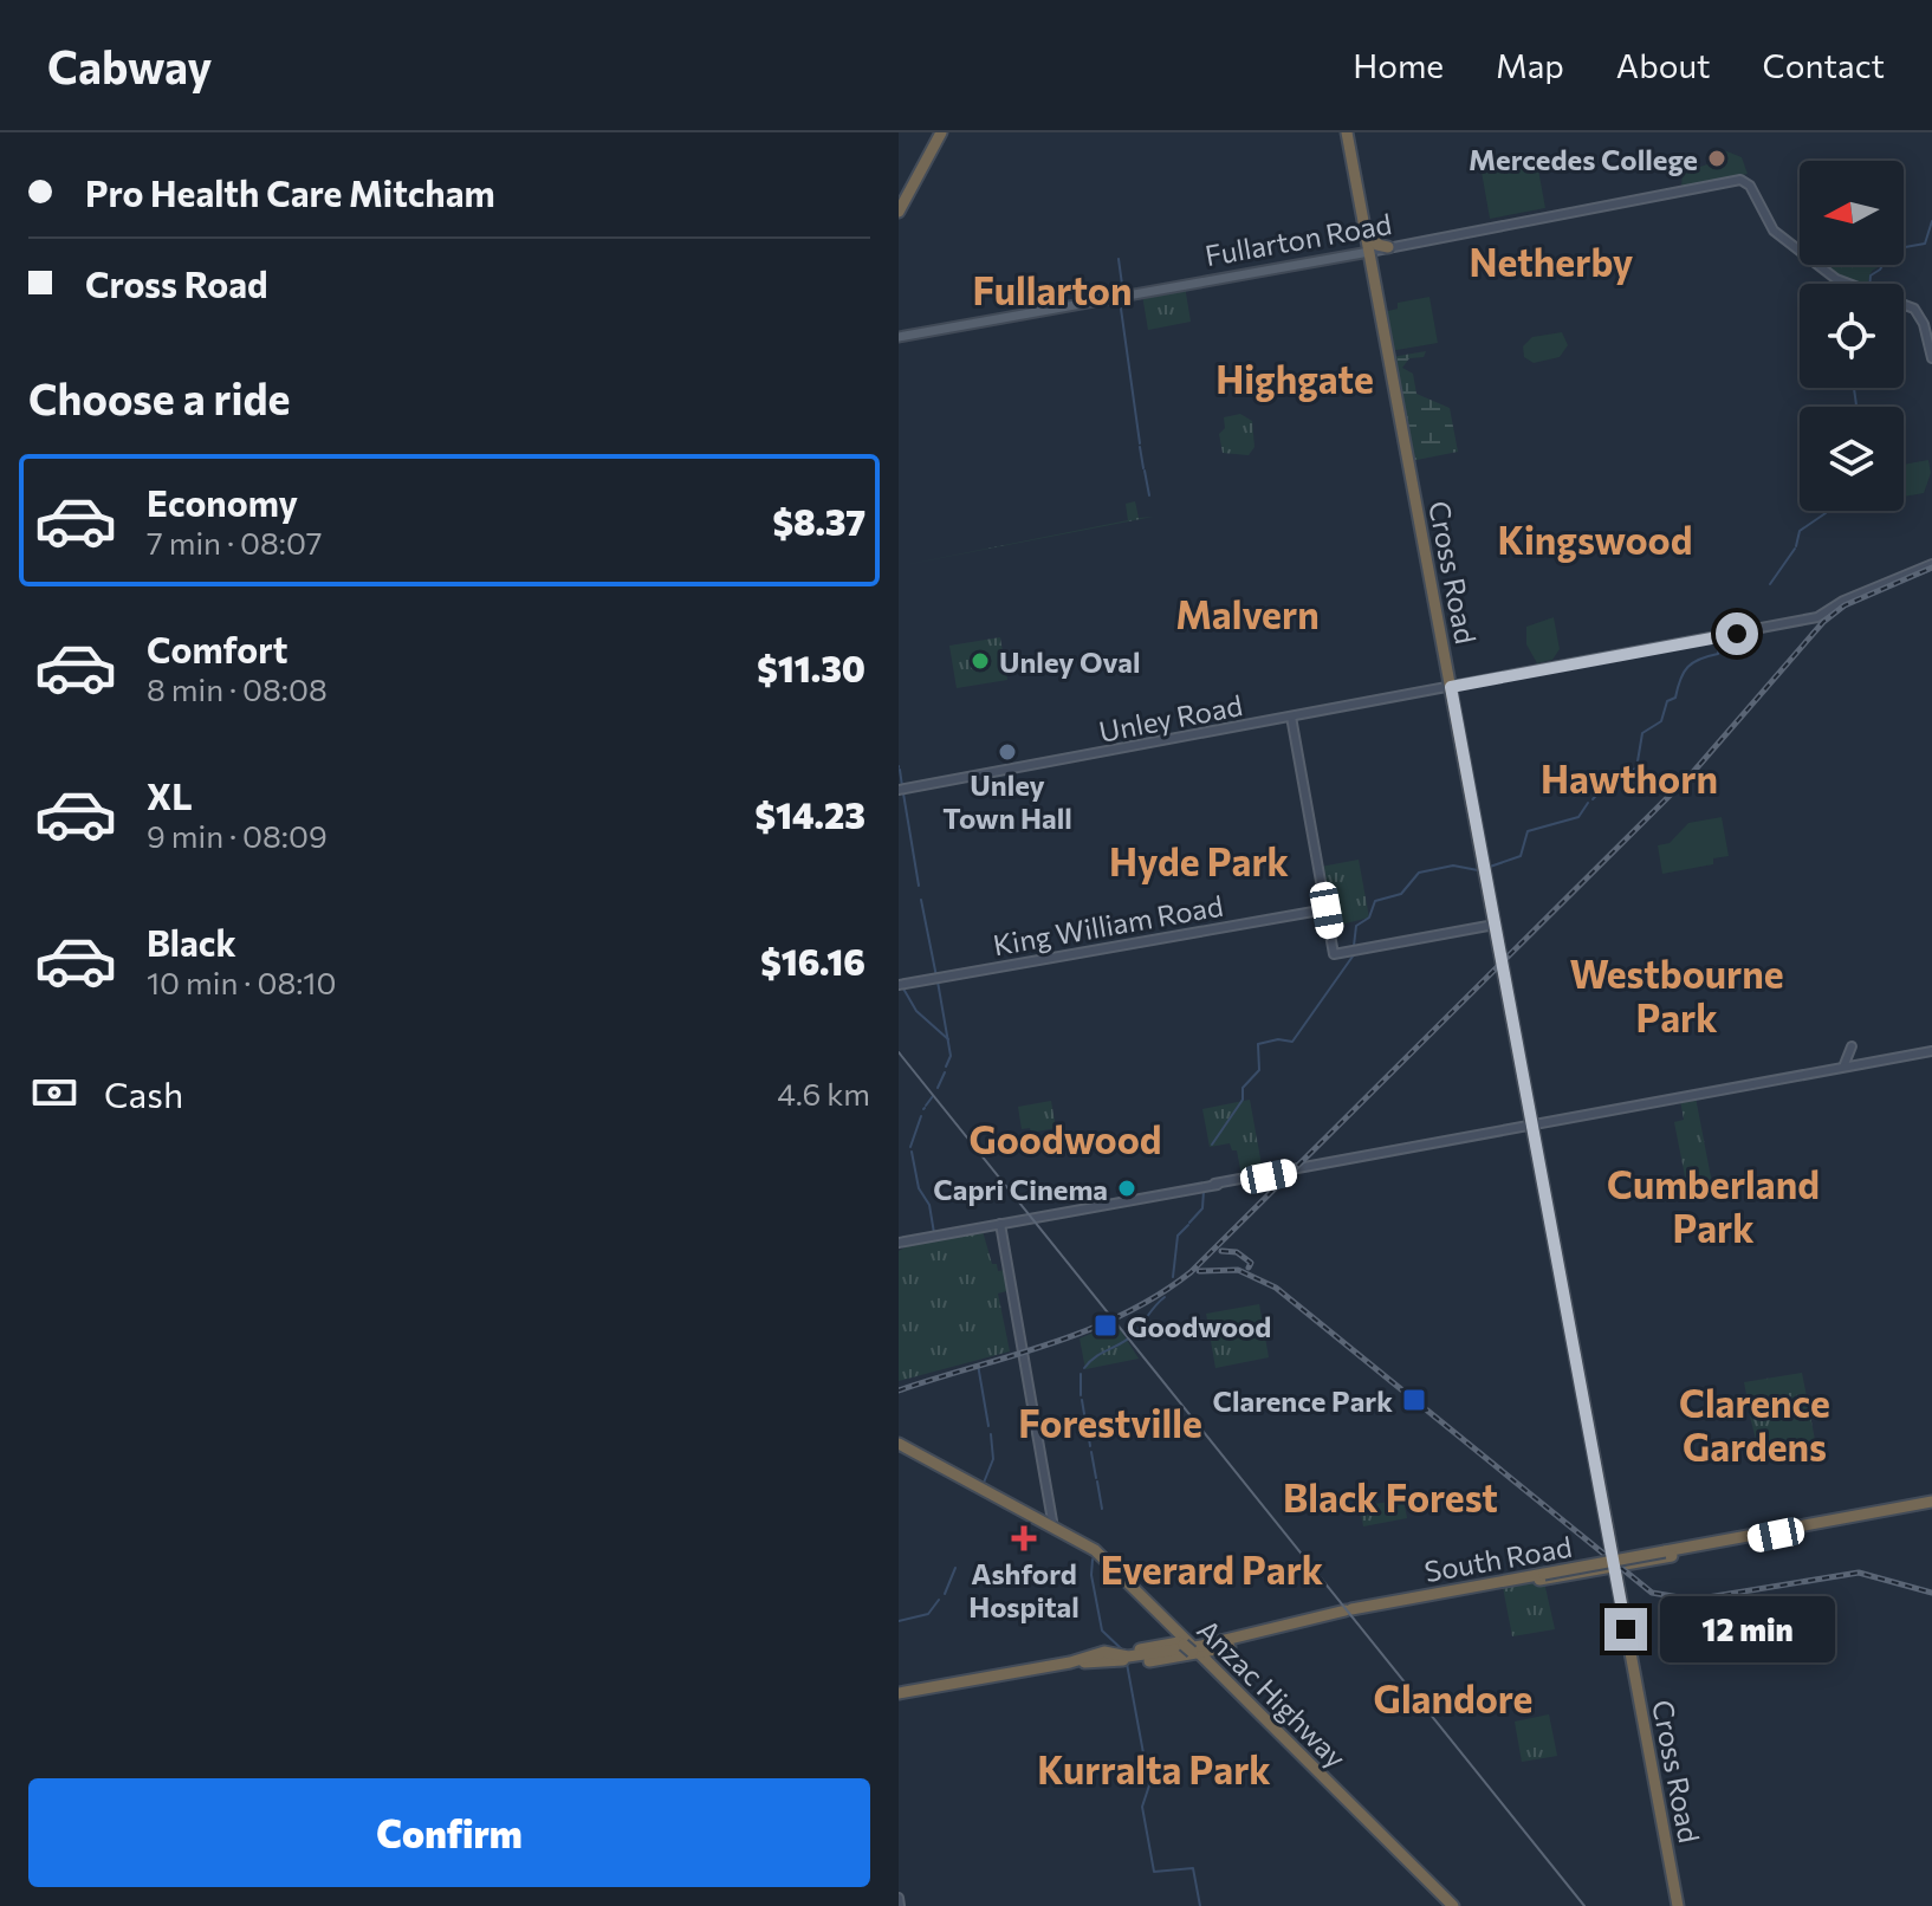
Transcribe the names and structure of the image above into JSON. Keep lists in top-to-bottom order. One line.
{"streets":{"highway":["Cross Road","South Road","Anzac Highway"],"main road":["Fullarton Road","Unley Road","King William Road"]},"crossings":[["Fullarton Road","Cross Road"],["Cross Road","Unley Road"]],"districts":["Netherby","Fullarton","Highgate","Kingswood","Malvern","Hawthorn","Hyde Park","Westbourne Park","Goodwood","Cumberland Park","Clarence Gardens","Forestville","Black Forest","Everard Park","Glandore","Kurralta Park"],"places":{"other":["Mercedes College","Unley Oval","Unley Town Hall","Capri Cinema"],"transit":["Goodwood","Clarence Park"],"health":["Ashford Hospital"]},"north":"left","page":{"header":"Cabway","nav":["Home","Map","About","Contact"],"banner":["Pro Health Care Mitcham","Cross Road"],"heading":"Choose a ride","list":[{"name":"Economy","note":"7 min · 08:07","value":"$8.37"},{"name":"Comfort","note":"8 min · 08:08","value":"$11.30"},{"name":"XL","note":"9 min · 08:09","value":"$14.23"},{"name":"Black","note":"10 min · 08:10","value":"$16.16"}],"pay":["Cash","4.6 km"],"bubble":"12 min","buttons":"Confirm"}}
